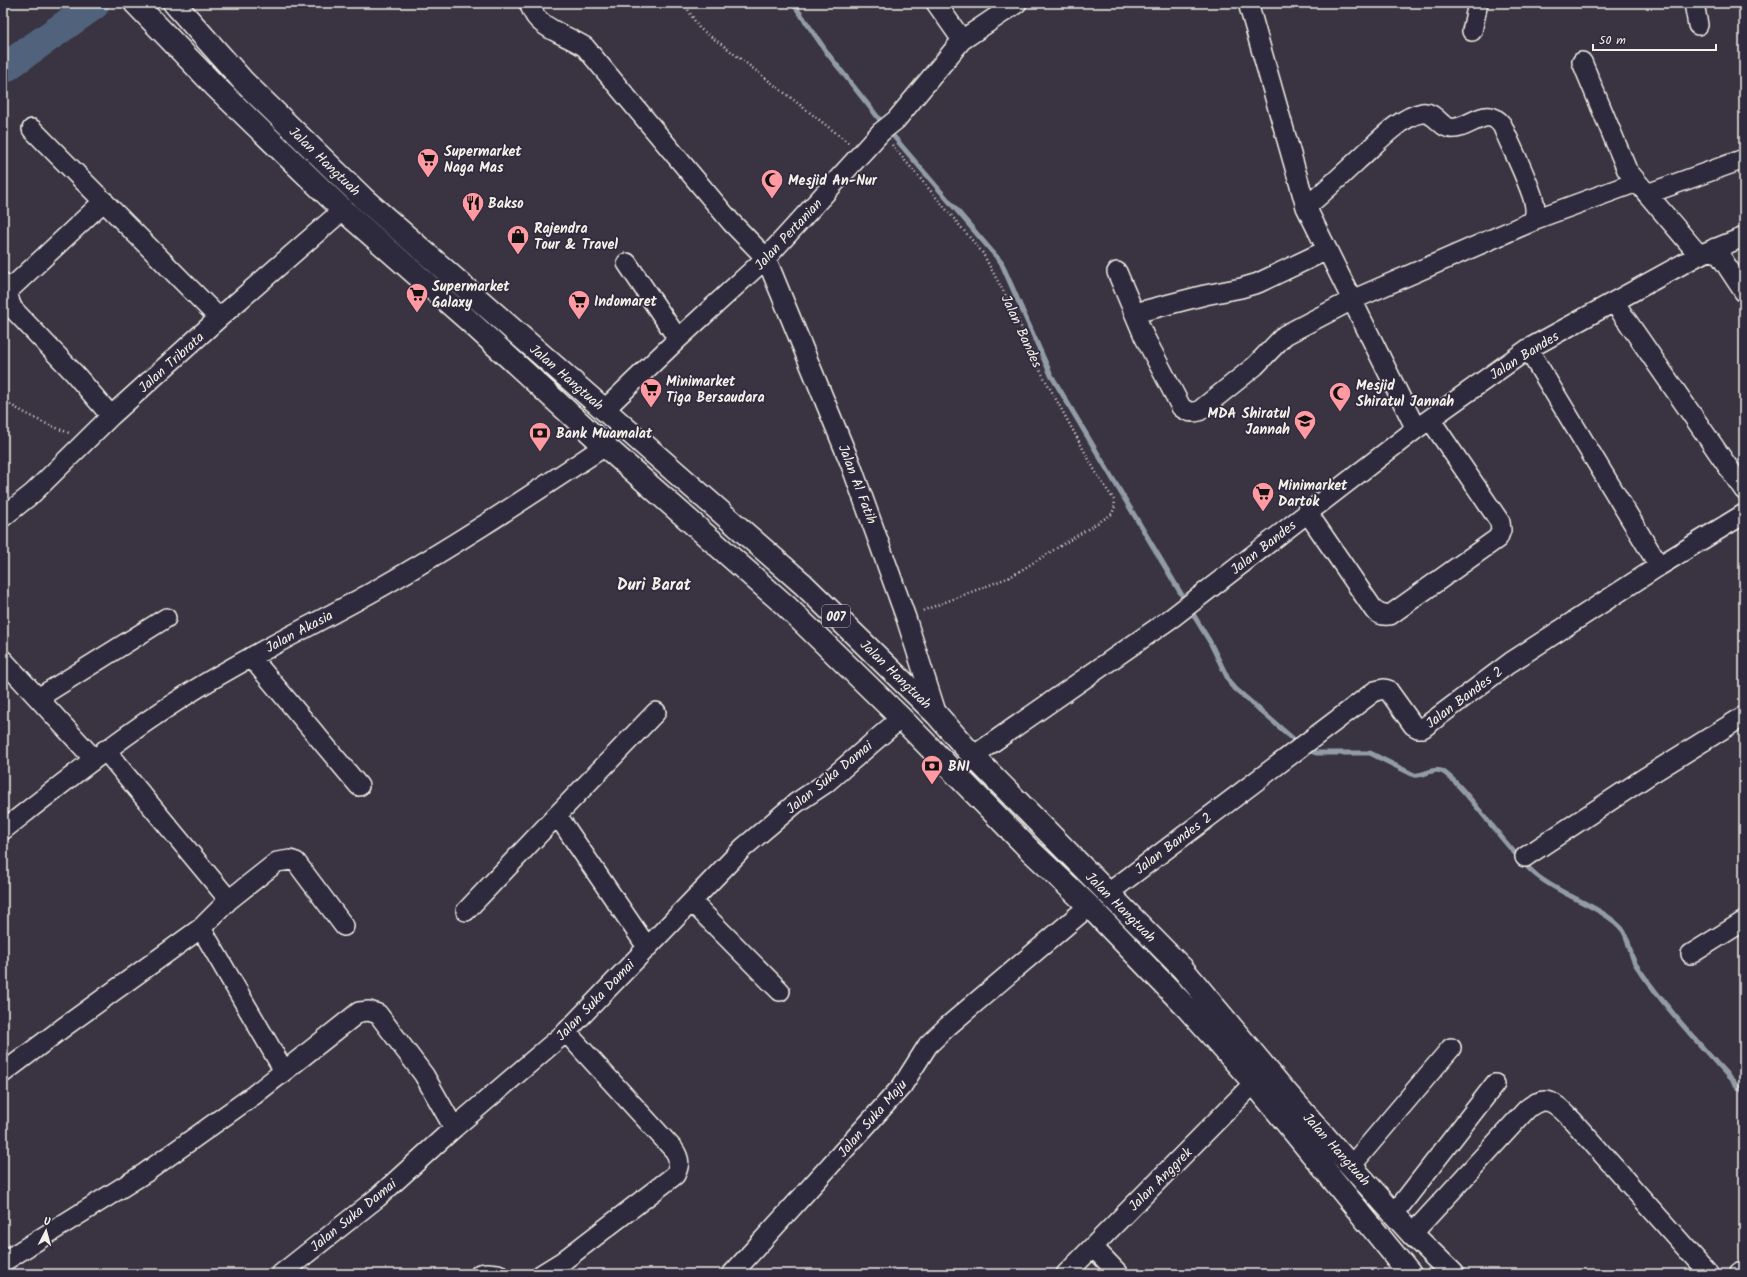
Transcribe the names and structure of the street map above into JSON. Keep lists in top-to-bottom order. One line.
{"streets":{"highway":["Jalan Hangtuah","007"],"street":["Jalan Pertanian","Jalan Bandes","Jalan Tribrata","Jalan Al Fatih","Jalan Akasia","Jalan Bandes 2","Jalan Suka Damai","Jalan Suka Maju","Jalan Anggrek"]},"crossings":[["Jalan Hangtuah","Jalan Pertanian"],["Jalan Hangtuah","Jalan Bandes"],["Jalan Hangtuah","Jalan Tribrata"],["Jalan Hangtuah","Jalan Al Fatih"],["Jalan Hangtuah","Jalan Akasia"],["Jalan Hangtuah","Jalan Bandes 2"],["Jalan Hangtuah","Jalan Suka Damai"],["Jalan Hangtuah","Jalan Suka Maju"],["Jalan Hangtuah","Jalan Anggrek"],["Jalan Pertanian","Jalan Bandes"],["Jalan Pertanian","Jalan Al Fatih"],["Jalan Bandes","Jalan Al Fatih"]],"districts":["Duri Barat"],"places":{"supermarket":["Supermarket Naga Mas","Supermarket Galaxy","Indomaret","Minimarket Tiga Bersaudara","Minimarket Dartok"],"mosque":["Mesjid An-Nur","Mesjid Shiratul Jannah"],"restaurant":["Bakso"],"shop":["Rajendra Tour & Travel"],"school or university":["MDA Shiratul Jannah"],"bank":["Bank Muamalat","BNI"]},"scale_bar":"50 m","north":"top"}
